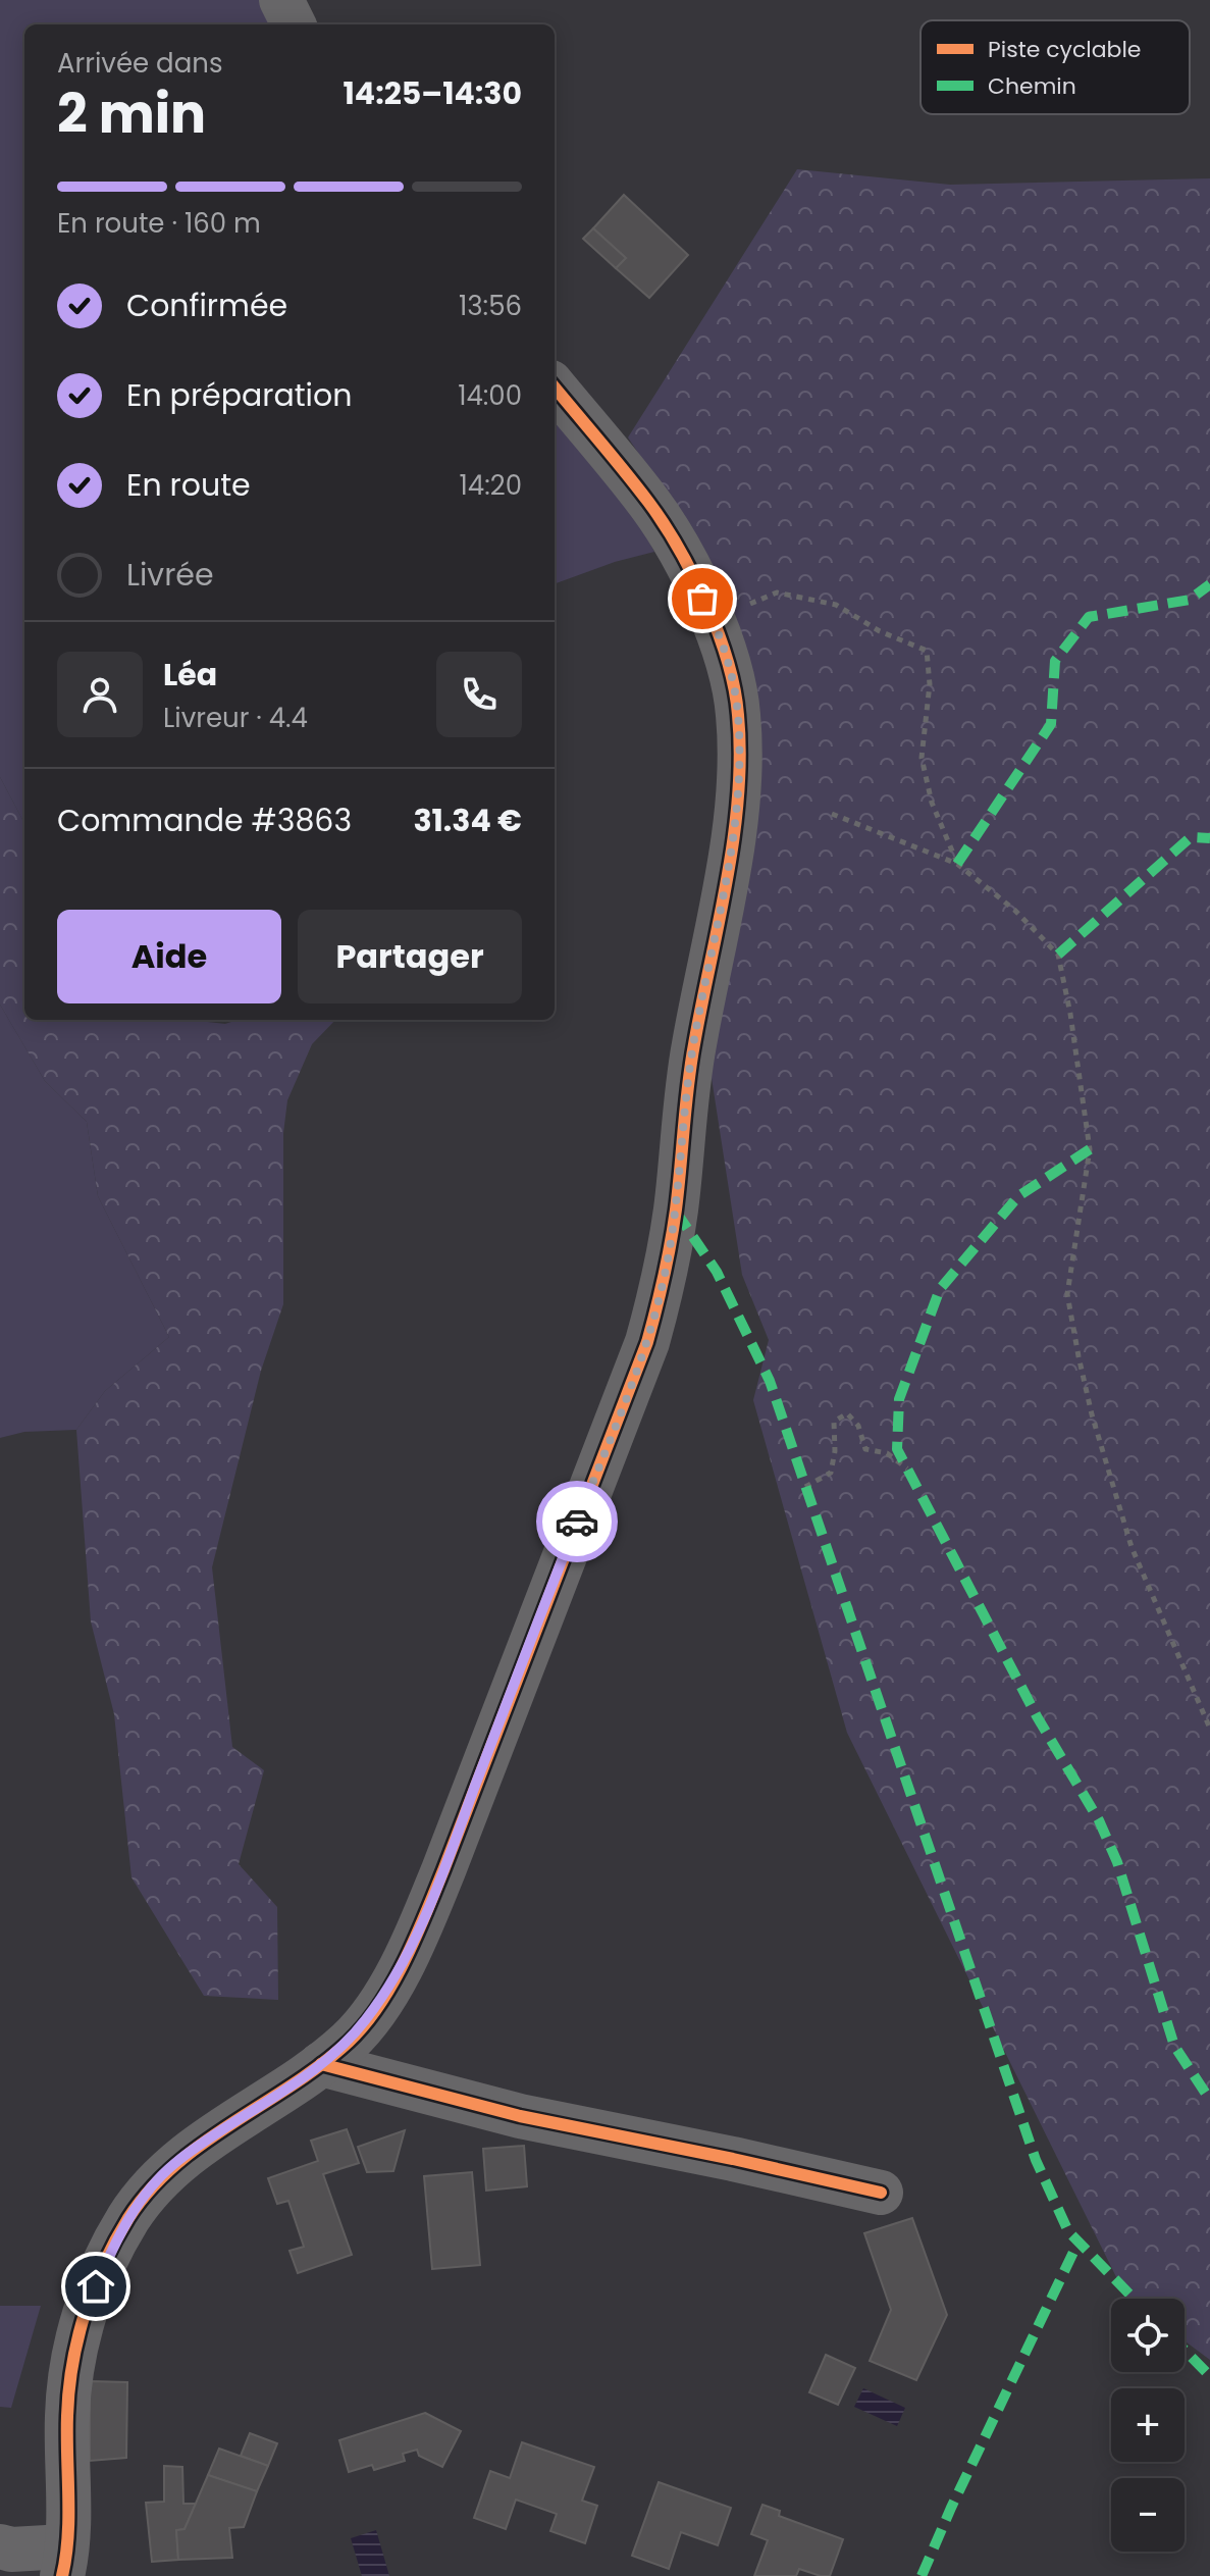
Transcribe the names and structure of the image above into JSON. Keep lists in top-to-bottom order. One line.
{"legend":["Piste cyclable","Chemin"],"page":{"heading":["2 min","Arrivée dans","14:25–14:30"],"panel":["Léa","Livreur · 4.4","Commande #3863","31.34 €"],"bar":"En route · 160 m","list":[["Confirmée","13:56"],["En préparation","14:00"],["En route","14:20"],"Livrée"],"buttons":["Aide","Partager"],"map_buttons":["+","−"]}}
